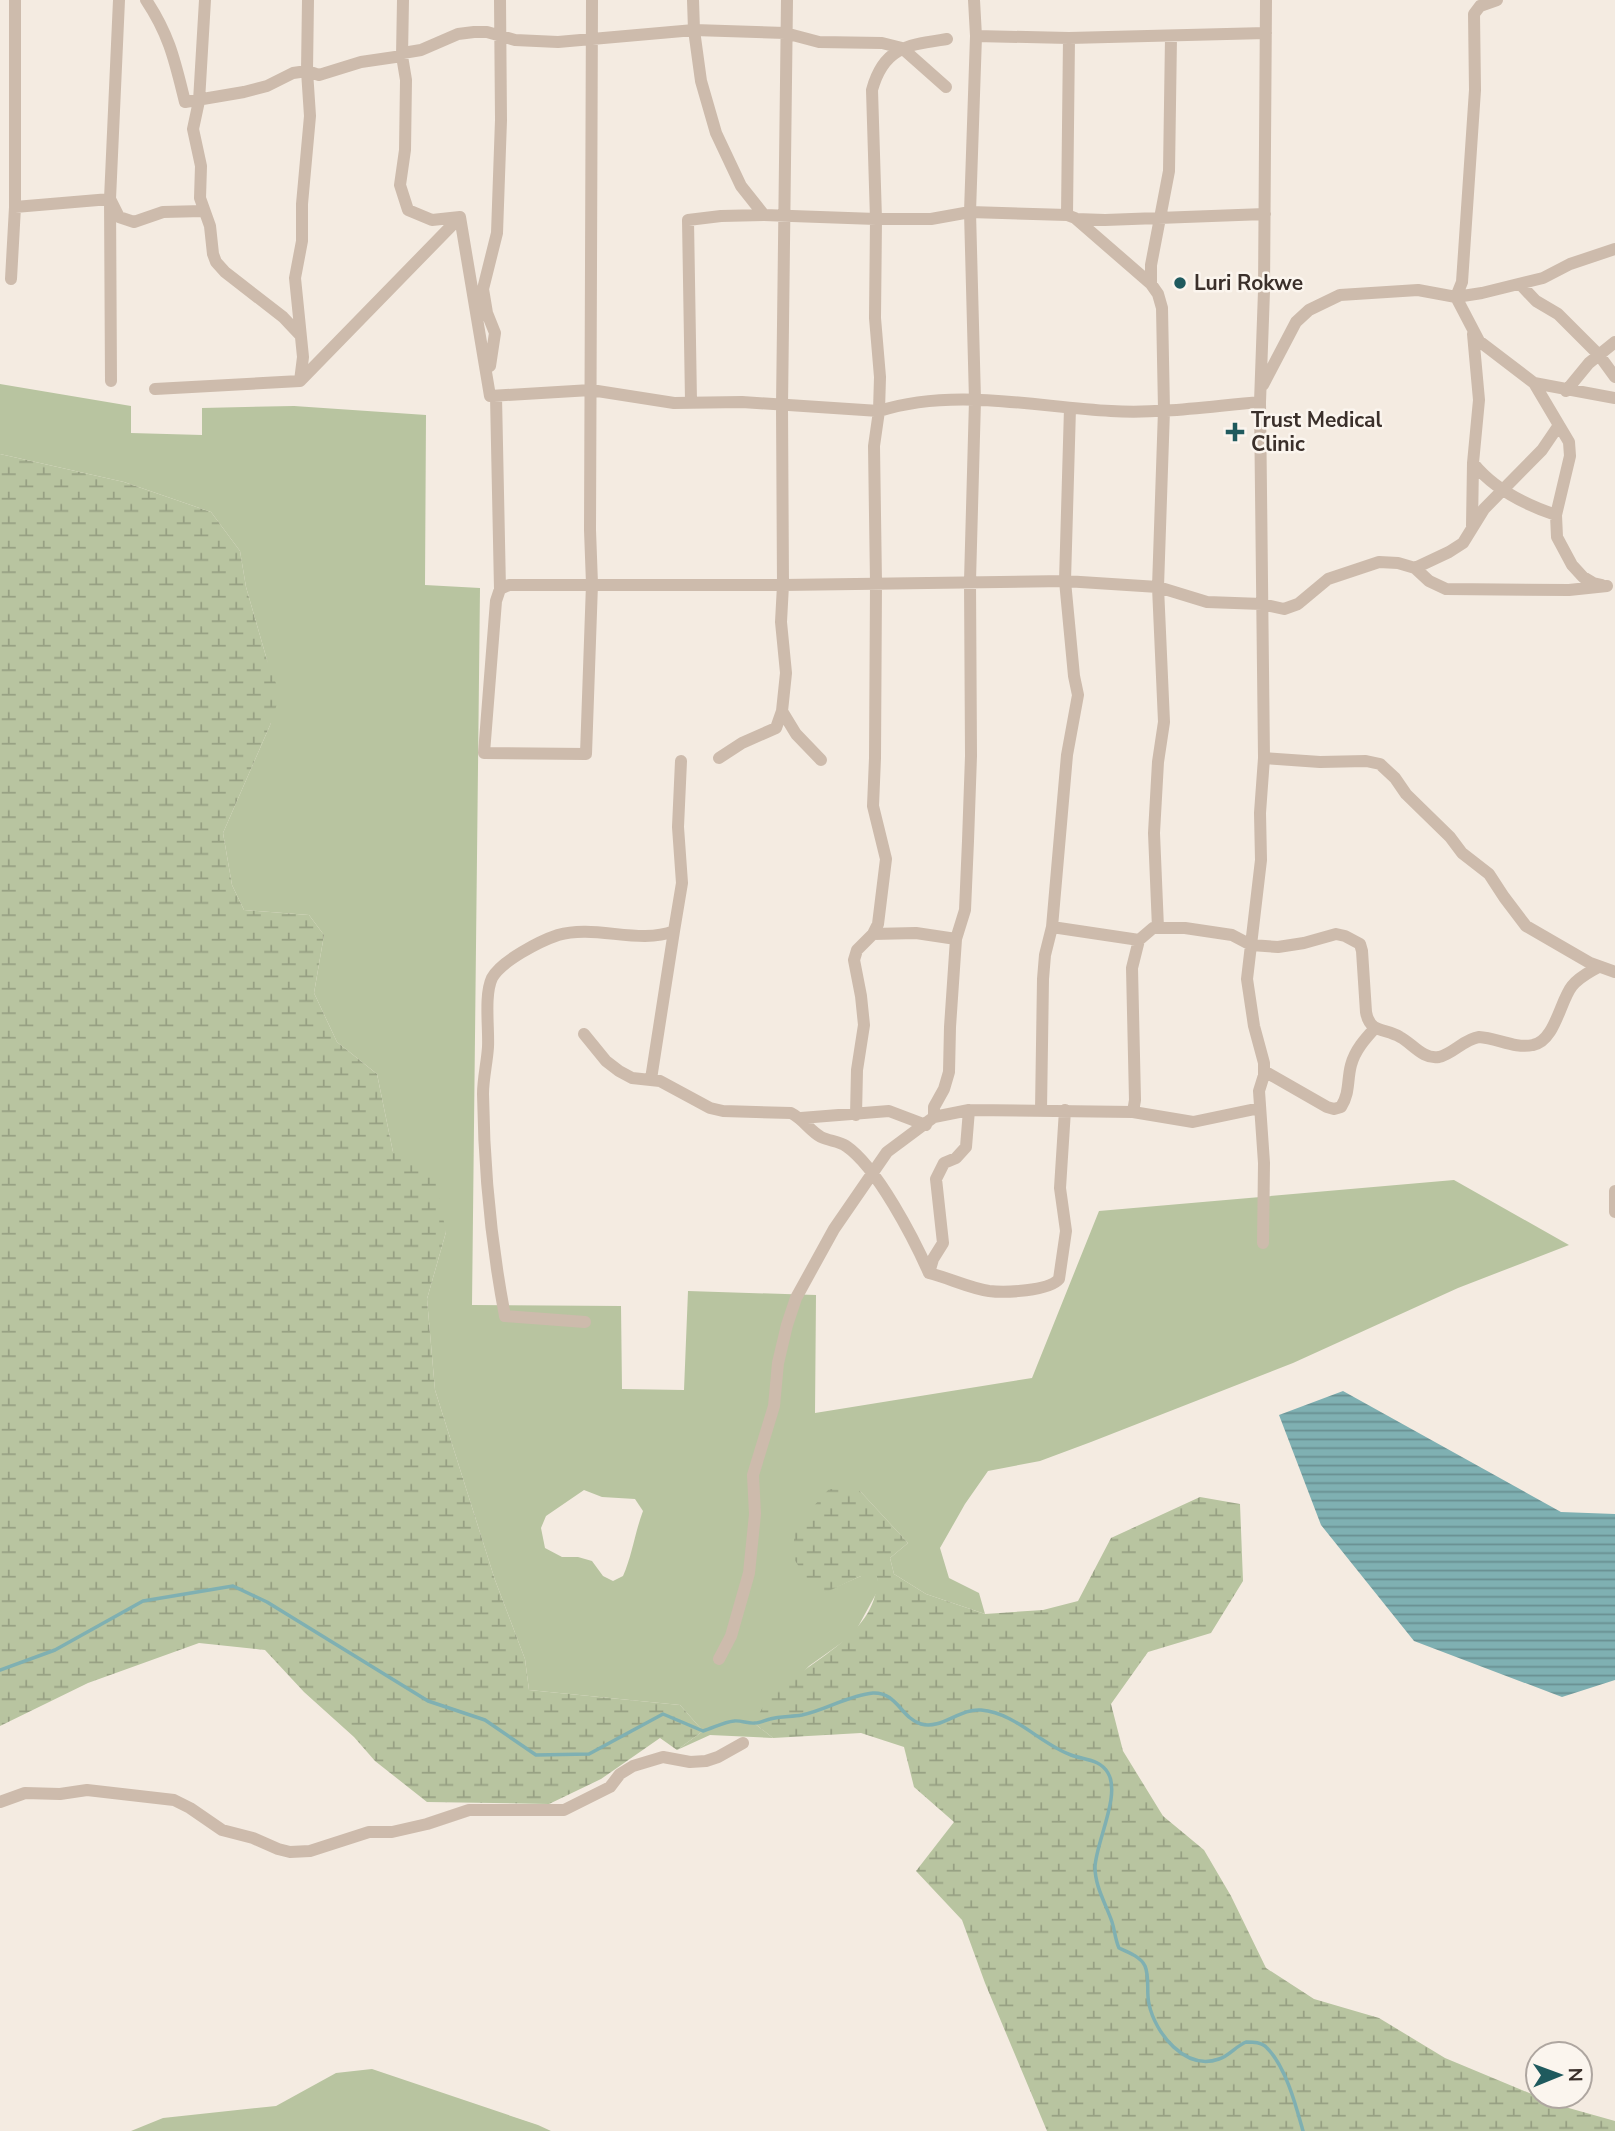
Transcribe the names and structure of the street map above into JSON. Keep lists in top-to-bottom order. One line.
{"places":{"other":["Luri Rokwe"],"health":["Trust Medical Clinic"]},"north":"right"}
